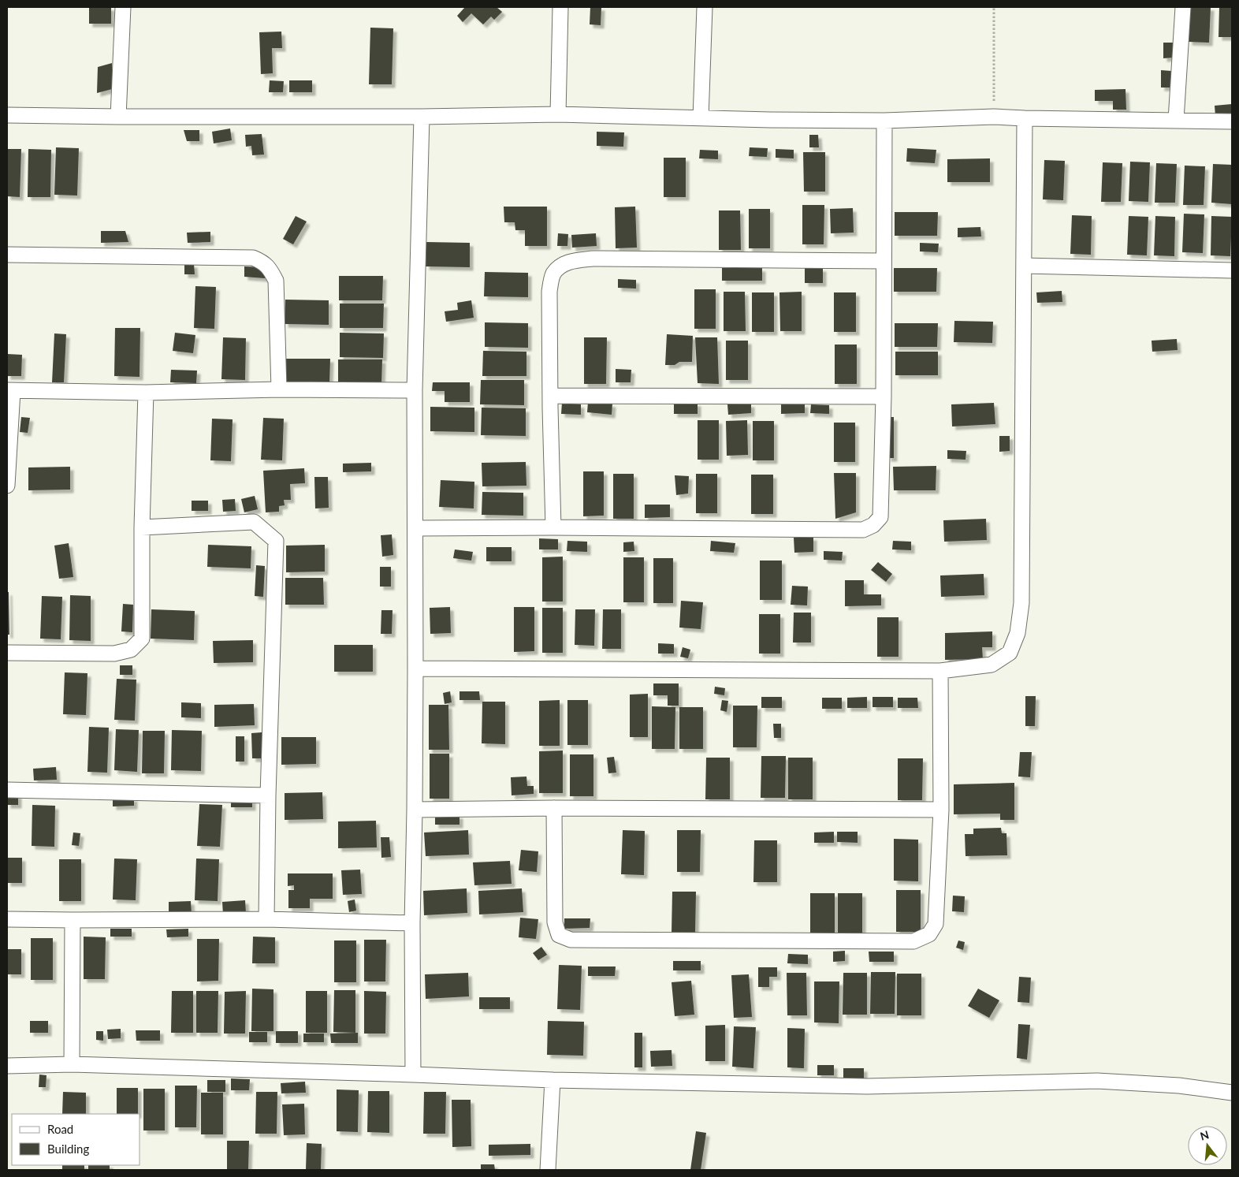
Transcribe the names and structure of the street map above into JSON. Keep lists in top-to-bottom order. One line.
{"legend":["Road","Building"],"north":"top"}
